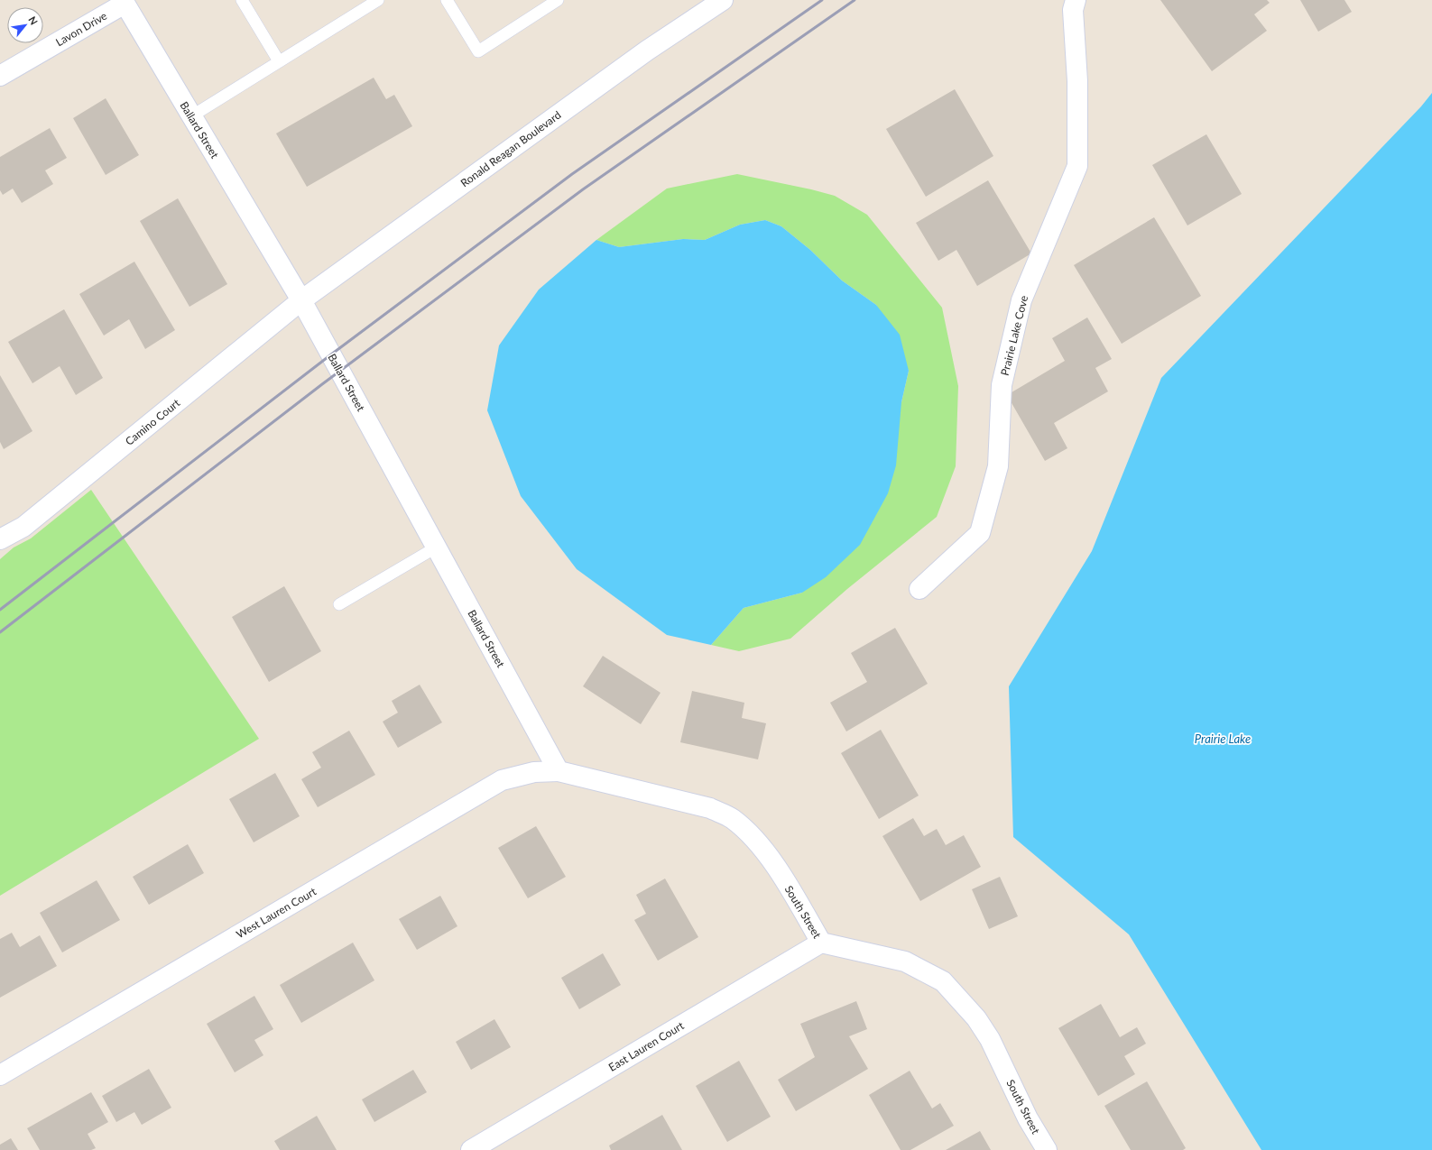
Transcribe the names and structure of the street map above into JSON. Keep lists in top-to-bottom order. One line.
{"streets":{"street":["Lavon Drive","Ballard Street","Ronald Reagan Boulevard","Prairie Lake Cove","Camino Court","South Street","West Lauren Court","East Lauren Court"]},"crossings":[["Lavon Drive","Ballard Street"],["Ballard Street","Ronald Reagan Boulevard"],["Ballard Street","Camino Court"],["Ballard Street","South Street"],["Ballard Street","West Lauren Court"],["Ronald Reagan Boulevard","Camino Court"],["South Street","West Lauren Court"],["South Street","East Lauren Court"]],"water":["Prairie Lake"],"north":"top right"}
